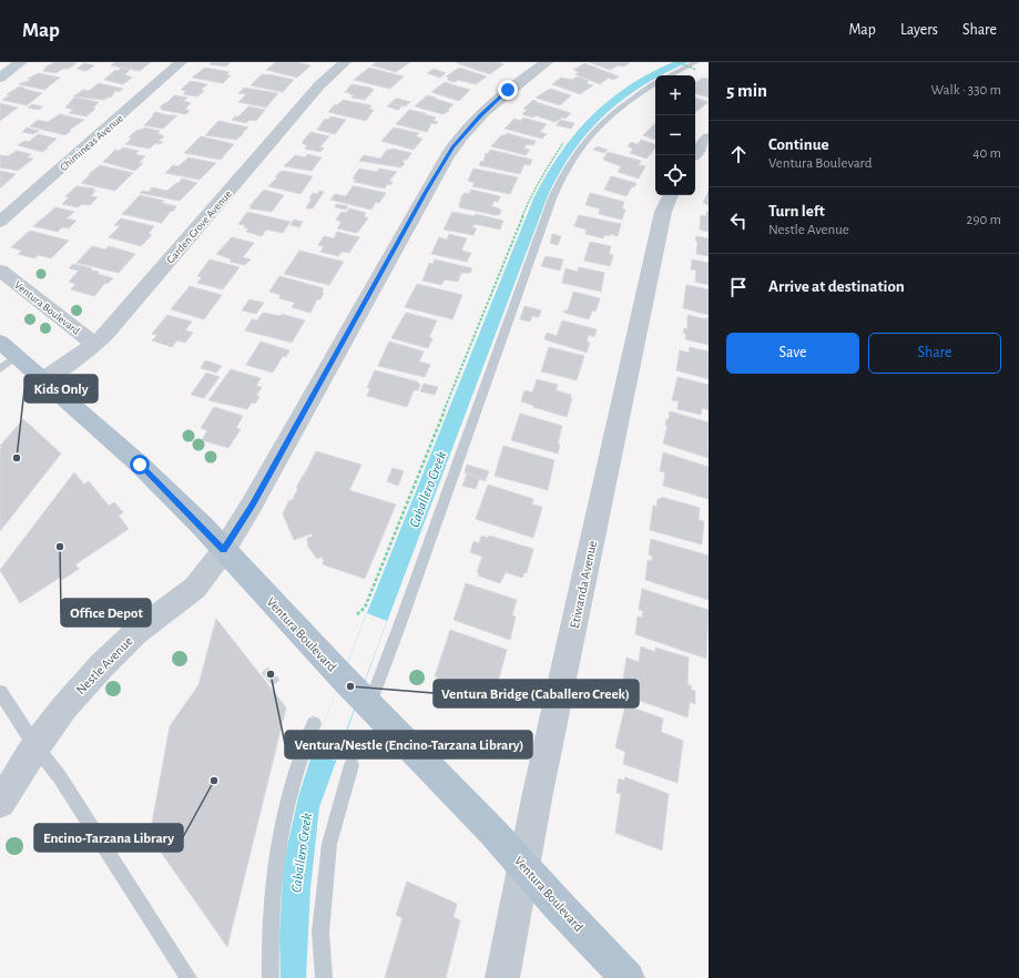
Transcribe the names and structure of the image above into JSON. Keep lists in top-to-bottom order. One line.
{"streets":{"main road":["Ventura Boulevard"],"street":["Chimineas Avenue","Garden Grove Avenue","Etiwanda Avenue","Nestle Avenue"]},"crossings":[["Garden Grove Avenue","Ventura Boulevard"],["Ventura Boulevard","Etiwanda Avenue"],["Ventura Boulevard","Nestle Avenue"]],"water":["Caballero Creek"],"places":["Kids Only","Office Depot","Ventura/Nestle (Encino-Tarzana Library)","Ventura Bridge (Caballero Creek)","Encino-Tarzana Library"],"page":{"header":"Map","nav":["Map","Layers","Share"],"heading":["5 min","Walk · 330 m"],"map_buttons":["+","−"],"list":[["Continue","Ventura Boulevard","40 m"],["Turn left","Nestle Avenue","290 m"],"Arrive at destination"],"buttons":["Save","Share"]}}
